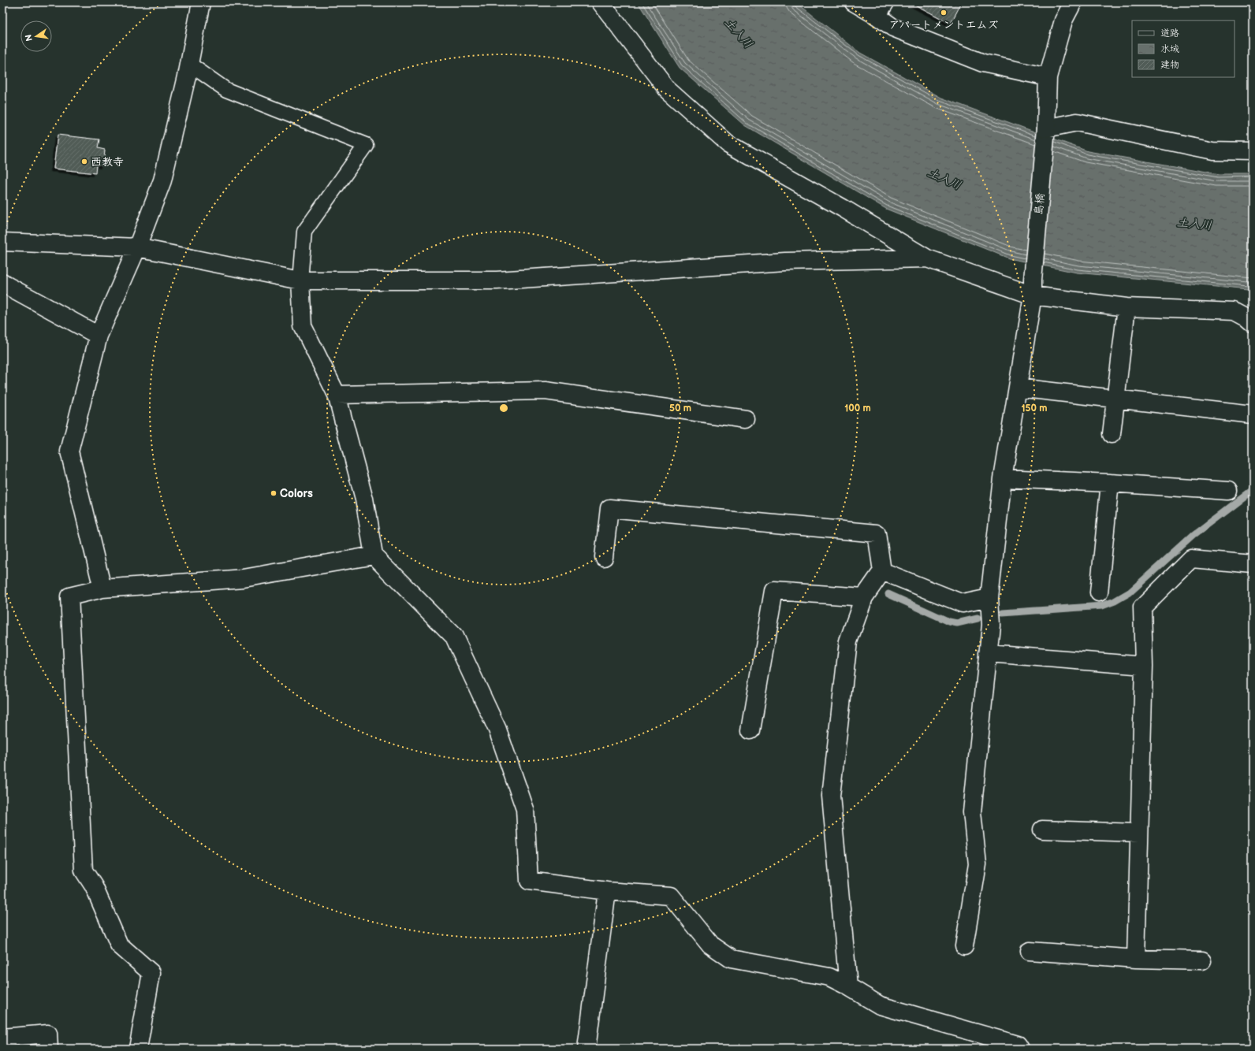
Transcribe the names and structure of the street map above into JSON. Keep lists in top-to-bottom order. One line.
{"streets":{"street":["島橋"]},"water":["土入川"],"places":["アパートメントエムズ","西教寺","Colors"],"legend":["道路","水域","建物"],"north":"left","rings":["50 m","100 m","150 m"]}
